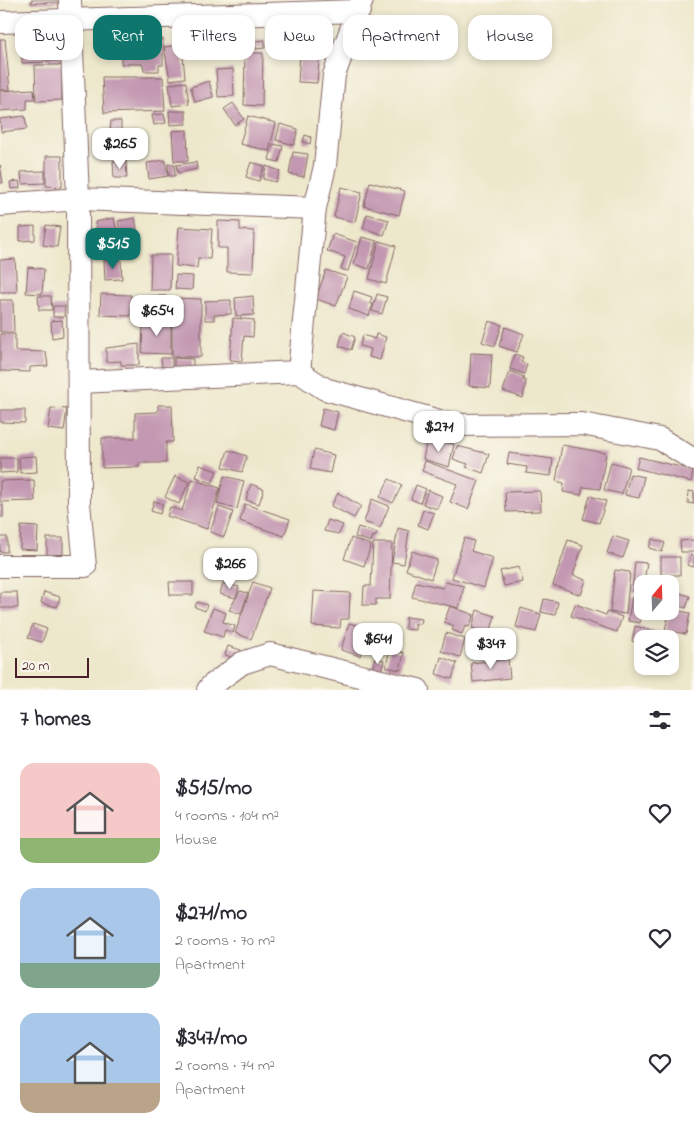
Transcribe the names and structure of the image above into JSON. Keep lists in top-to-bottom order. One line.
{"scale_bar":"20 m","north":"top","page":{"chip":["Buy","Rent","Filters","New","Apartment","House"],"price":["$265","$515","$654","$271","$266","$641","$347"],"scale":"20 m","heading":"7 homes","list":[{"name":"$515/mo","note":"4 rooms · 104 m² · House"},{"name":"$271/mo","note":"2 rooms · 70 m² · Apartment"},{"name":"$347/mo","note":"2 rooms · 74 m² · Apartment"}]}}
